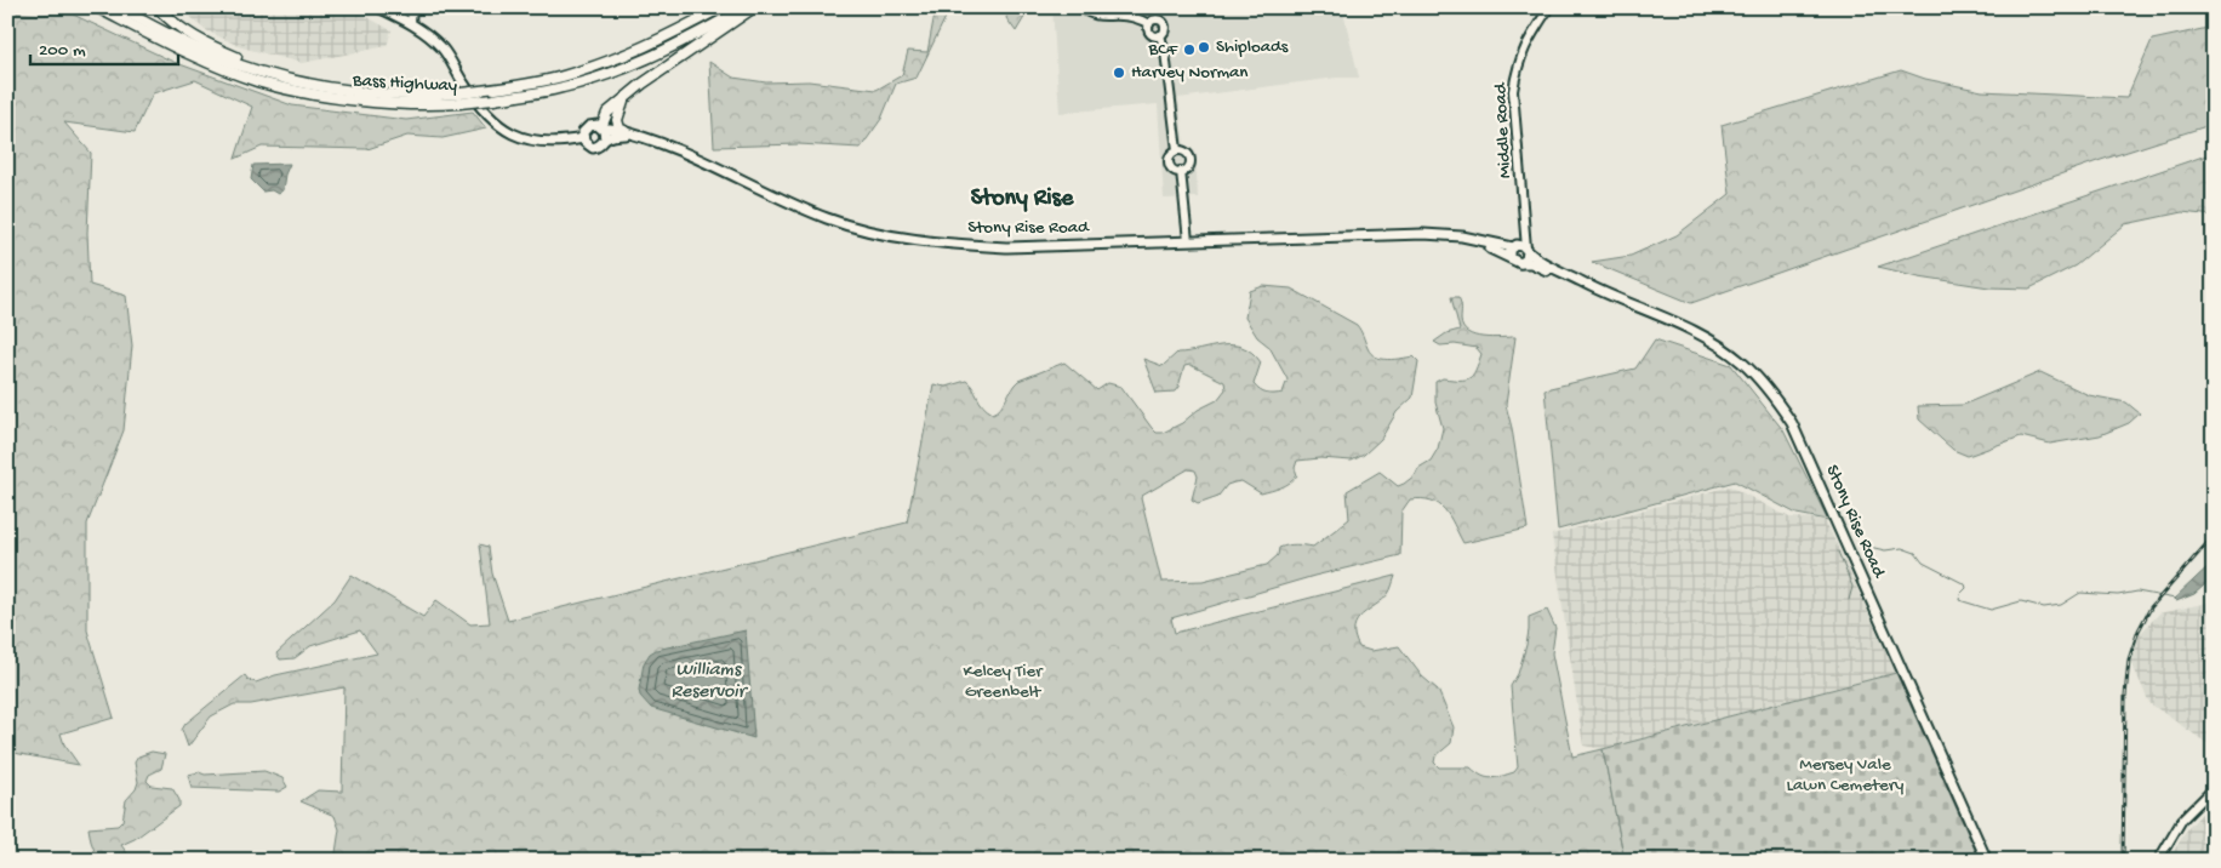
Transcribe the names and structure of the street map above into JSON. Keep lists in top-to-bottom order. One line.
{"streets":{"highway":["Bass Highway"],"main road":["Stony Rise Road"],"street":["Middle Road"]},"crossings":[["Middle Road","Stony Rise Road"]],"districts":["Stony Rise"],"water":["Williams Reservoir"],"parks":["Kelcey Tier Greenbelt","Mersey Vale Lawn Cemetery"],"places":["Shiploads","BCF","Harvey Norman"],"scale_bar":"200 m"}
